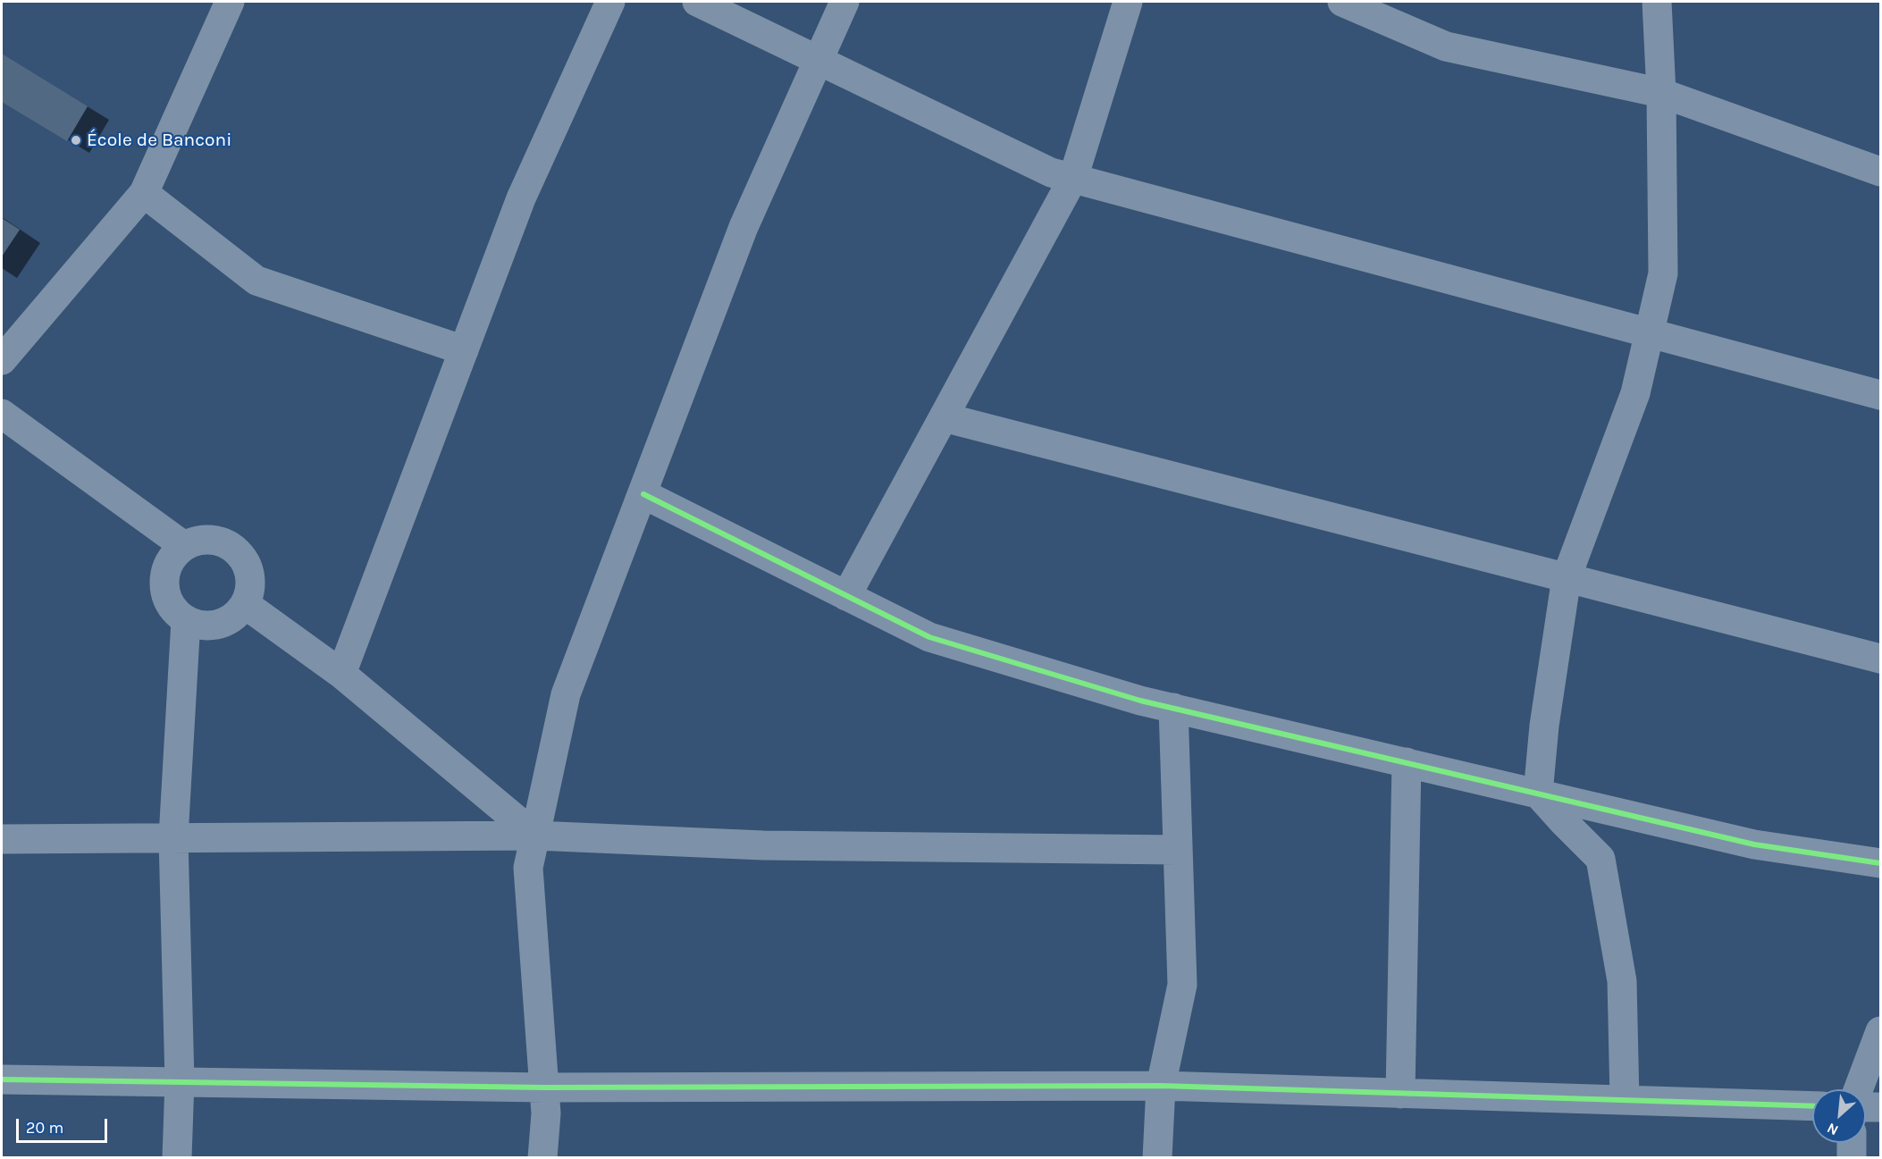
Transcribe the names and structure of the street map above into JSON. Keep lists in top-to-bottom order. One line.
{"places":["École de Banconi"],"scale_bar":"20 m","north":"bottom left"}
